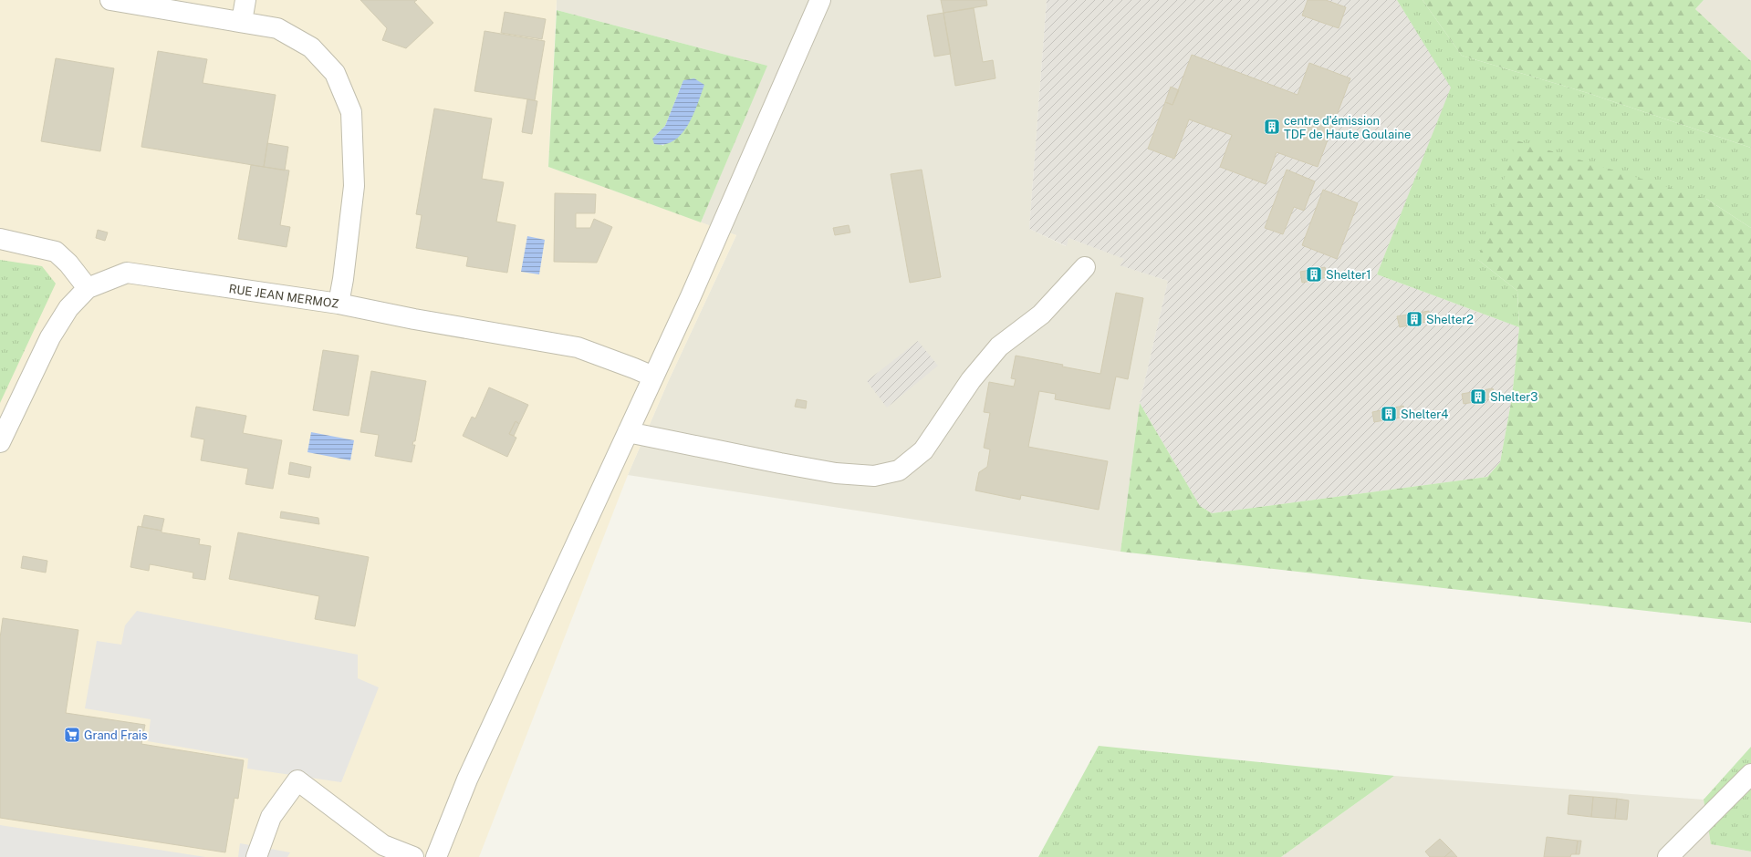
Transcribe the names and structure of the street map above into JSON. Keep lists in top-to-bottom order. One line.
{"streets":{"street":["RUE JEAN MERMOZ"]},"places":{"building":["centre d'émission TDF de Haute Goulaine","Shelter1","Shelter2","Shelter3","Shelter4"],"supermarket":["Grand Frais"]}}
